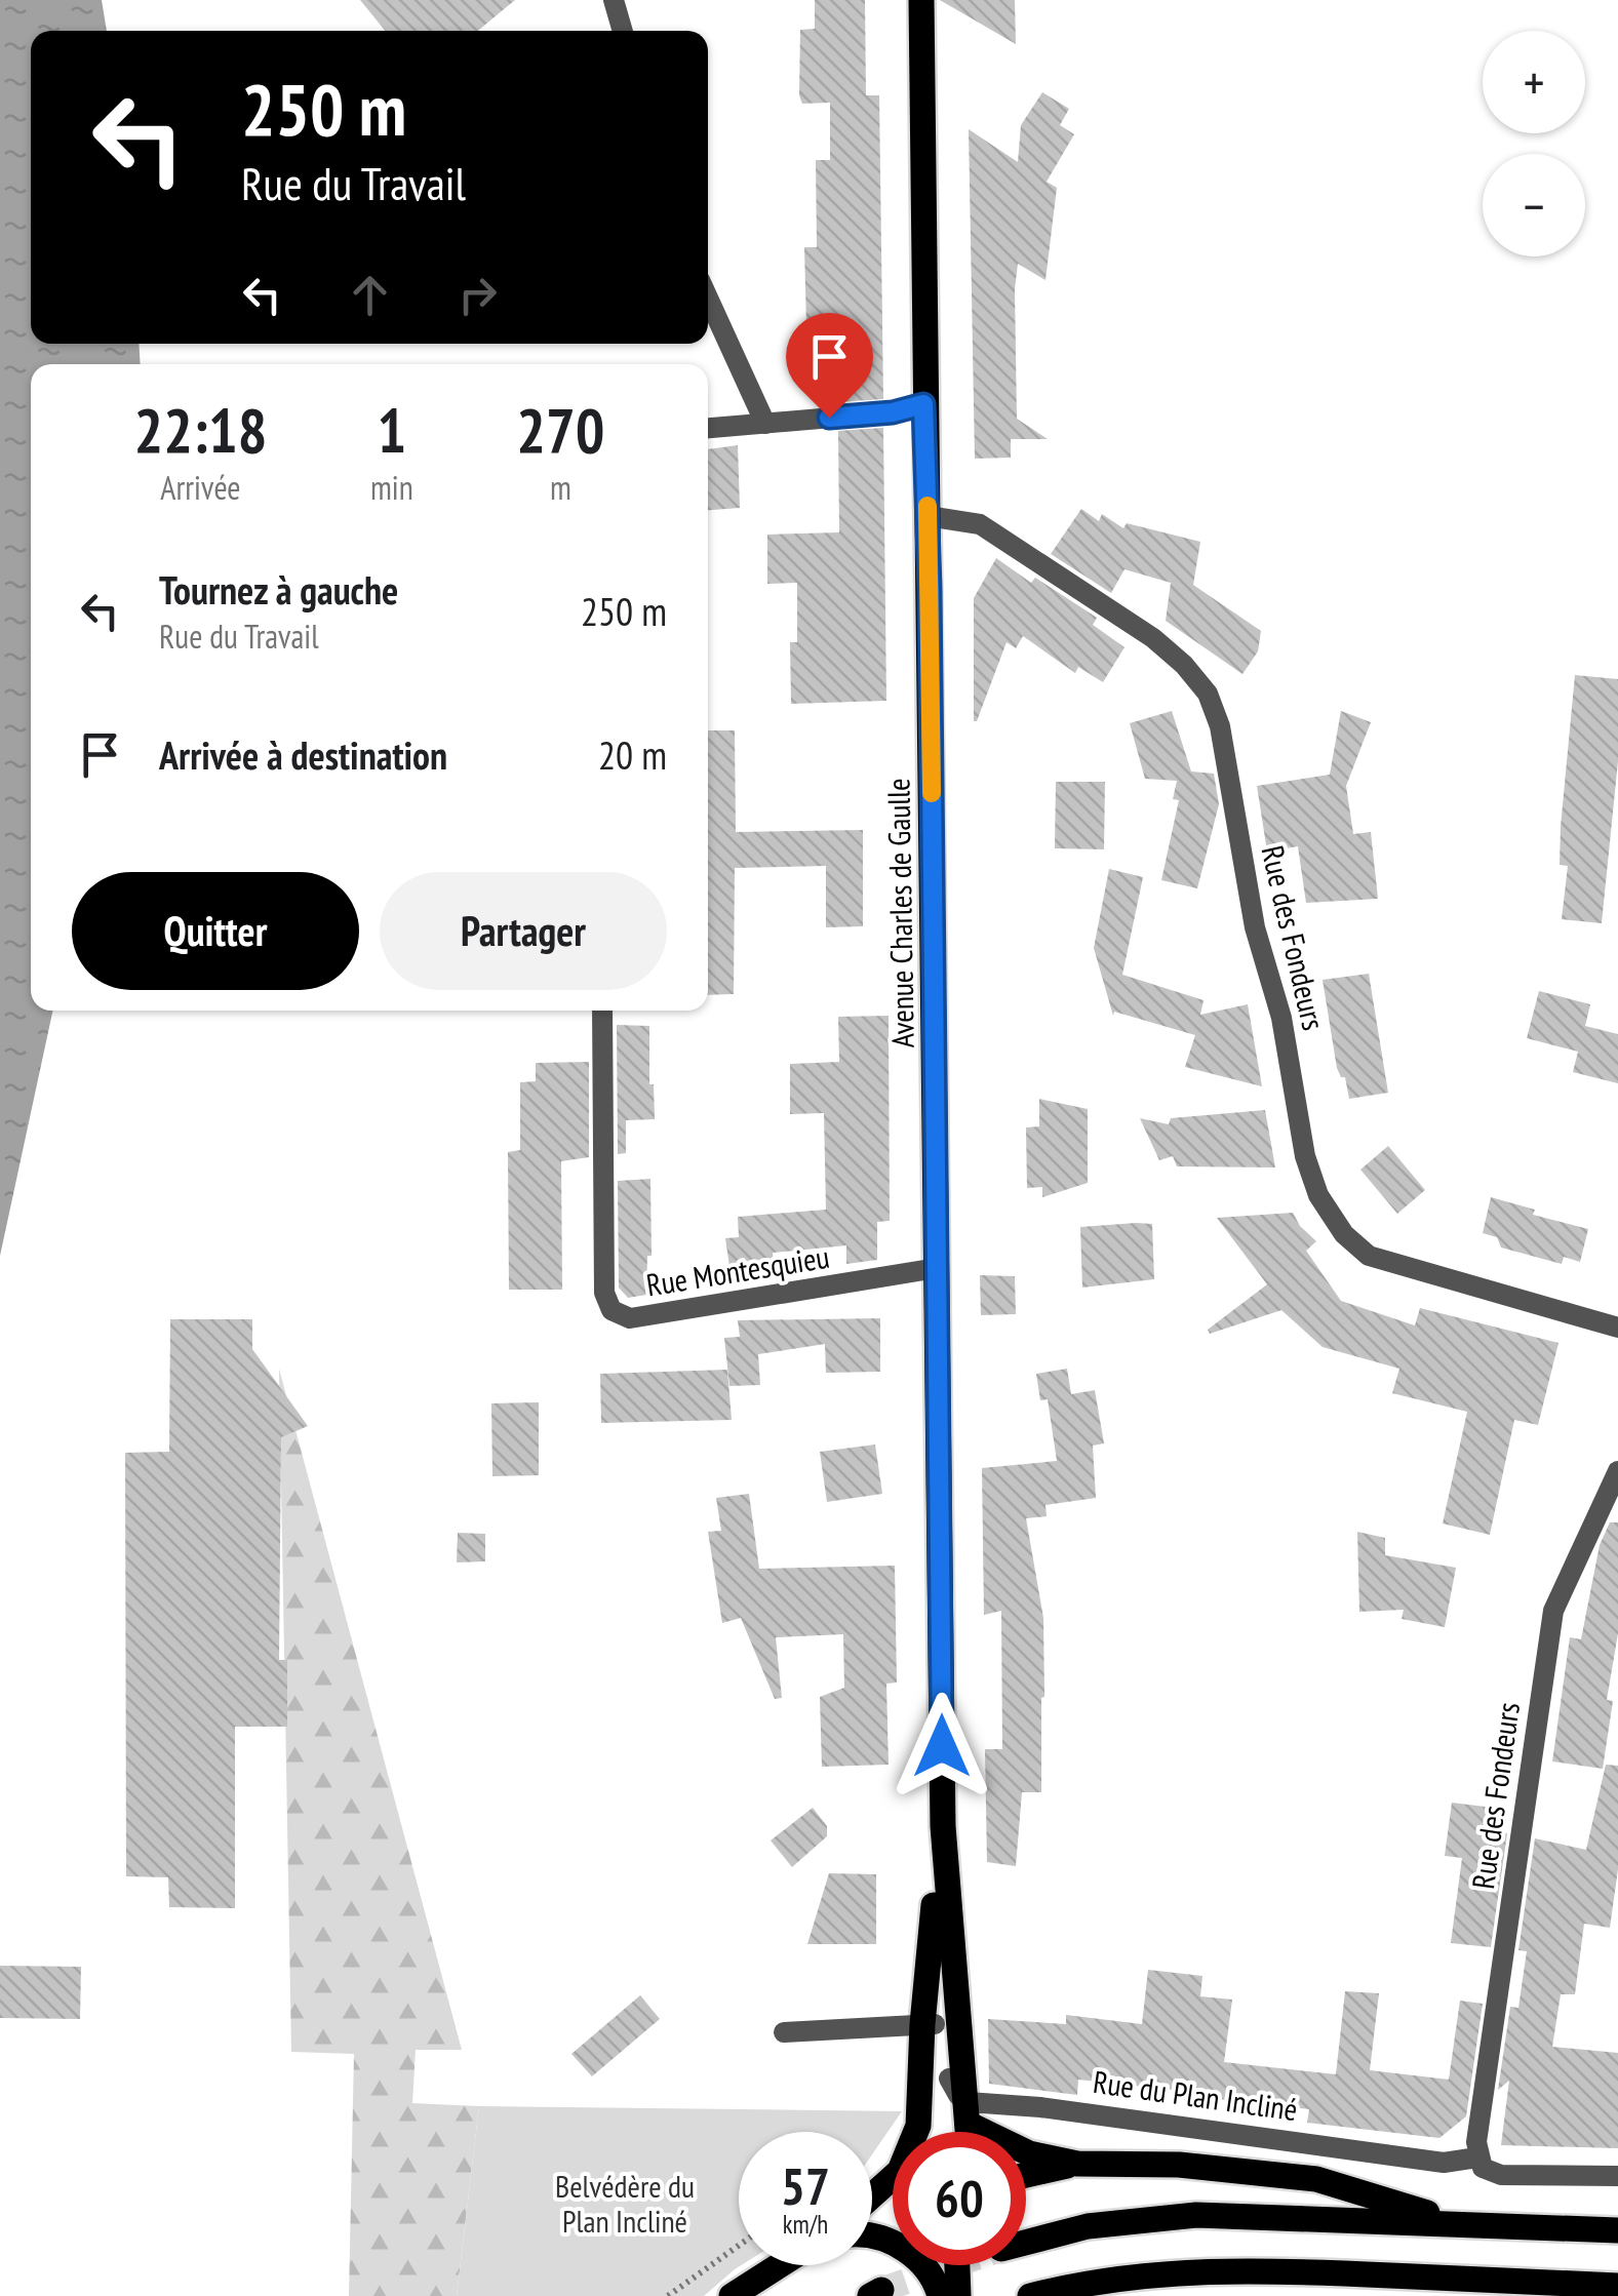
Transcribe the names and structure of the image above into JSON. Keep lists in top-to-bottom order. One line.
{"streets":{"main road":["Avenue Charles de Gaulle"],"street":["Rue des Fondeurs","Rue Montesquieu","Rue du Plan Incliné"]},"crossings":[["Avenue Charles de Gaulle","Rue des Fondeurs"],["Avenue Charles de Gaulle","Rue Montesquieu"],["Avenue Charles de Gaulle","Rue du Plan Incliné"],["Rue des Fondeurs","Rue du Plan Incliné"]],"parks":["Belvédère du Plan Incliné"],"page":{"map_buttons":["+","−"],"turn":["250 m","Rue du Travail"],"eta":["22:18","Arrivée","1","min","270","m"],"list":[{"name":"Tournez à gauche","note":"Rue du Travail","value":"250 m"},{"name":"Arrivée à destination","value":"20 m"}],"buttons":["Quitter","Partager"],"speed":"57 km/h","limit":"60"}}
